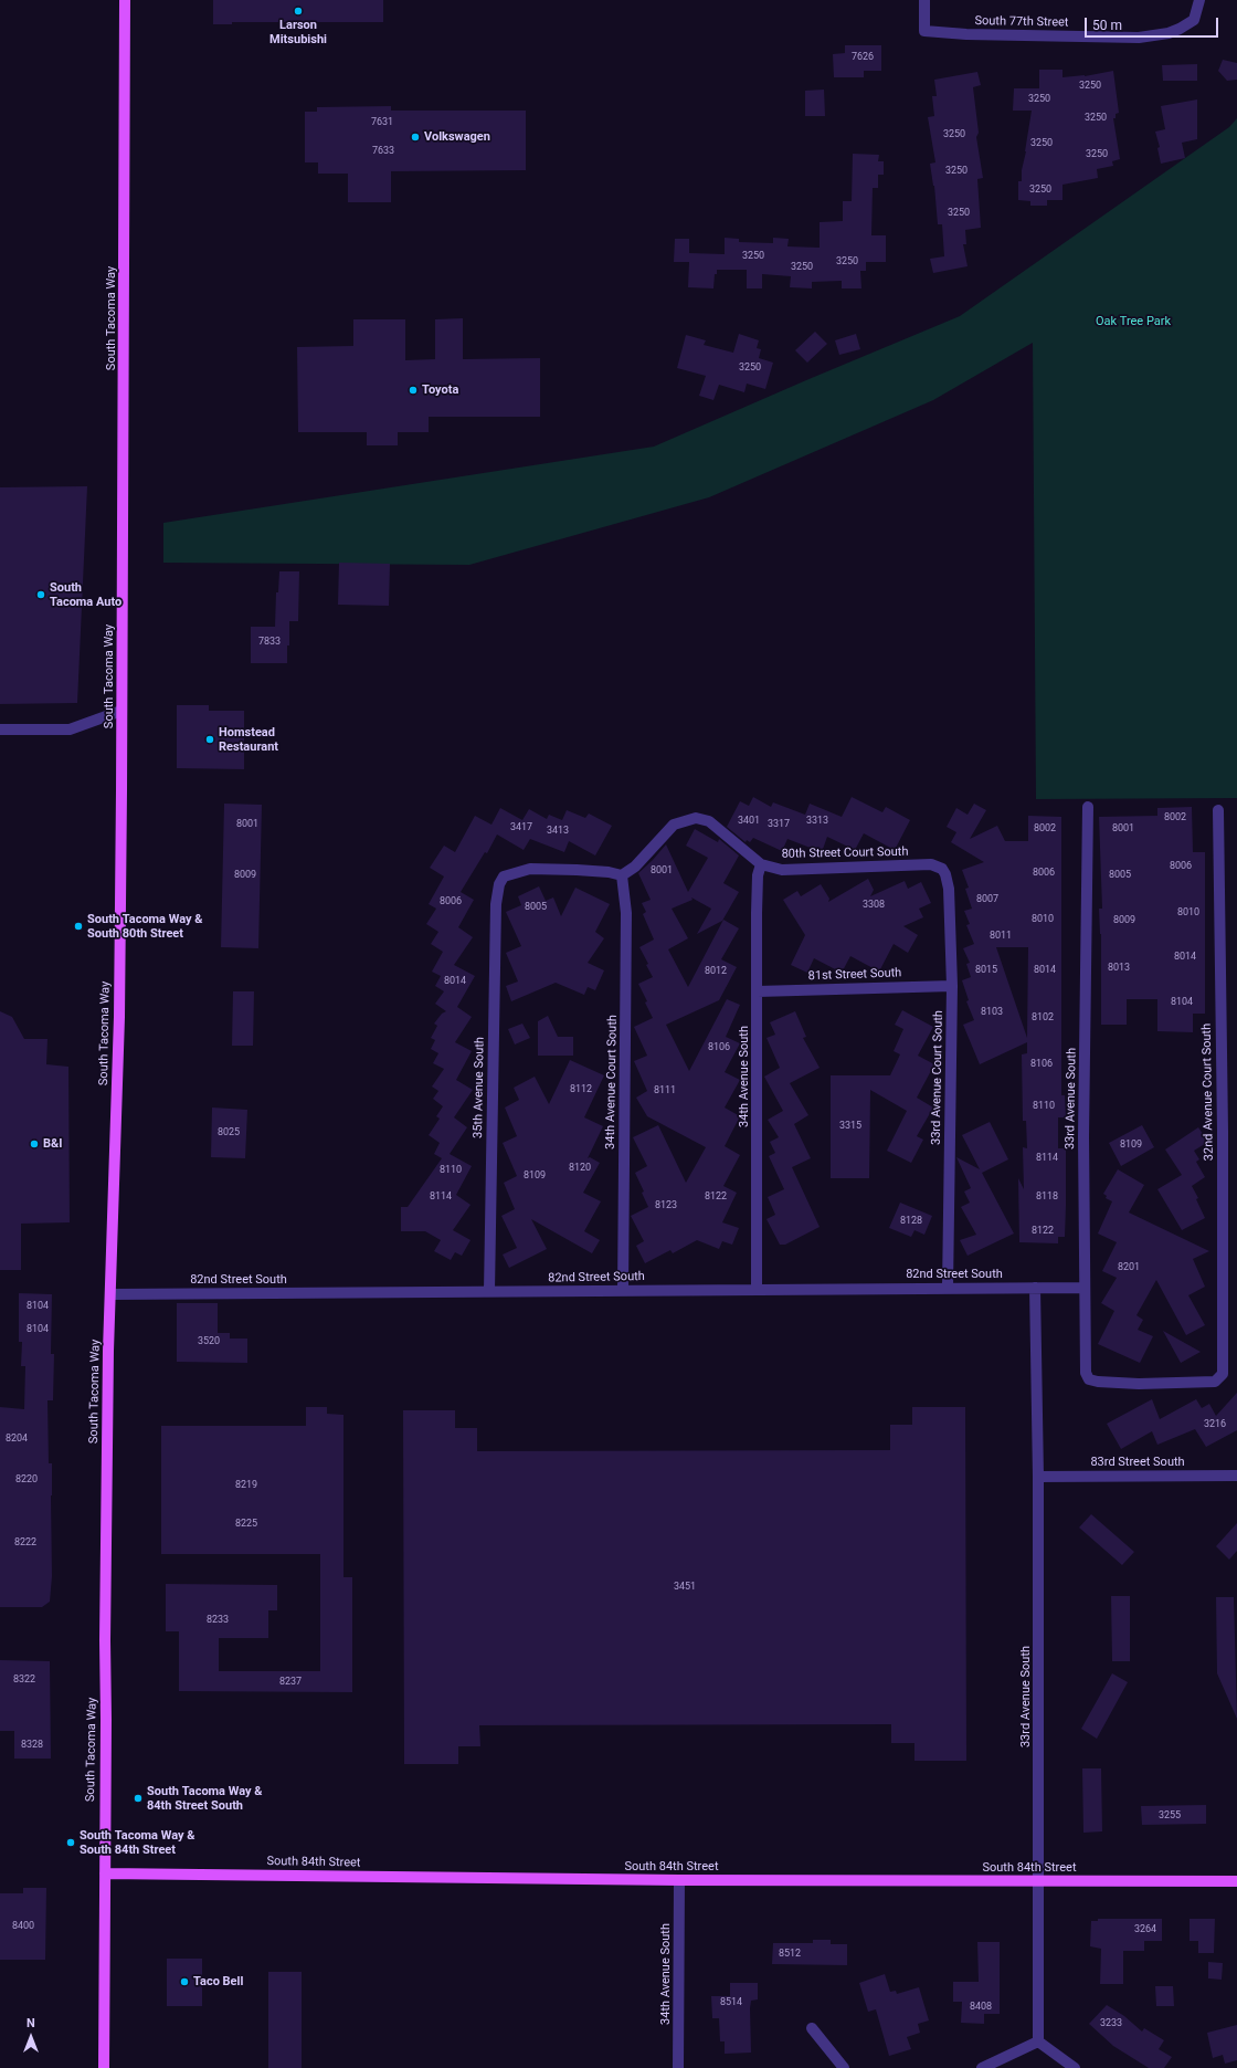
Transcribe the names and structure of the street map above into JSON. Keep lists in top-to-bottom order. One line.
{"streets":{"main road":["South Tacoma Way","South 84th Street"],"street":["South 77th Street","80th Street Court South","81st Street South","34th Avenue South","33rd Avenue Court South","34th Avenue Court South","35th Avenue South","32nd Avenue Court South","33rd Avenue South","82nd Street South","83rd Street South"]},"crossings":[["South Tacoma Way","82nd Street South"],["South Tacoma Way","South 84th Street"],["80th Street Court South","34th Avenue South"],["80th Street Court South","33rd Avenue Court South"],["80th Street Court South","34th Avenue Court South"],["80th Street Court South","35th Avenue South"],["81st Street South","34th Avenue South"],["81st Street South","33rd Avenue Court South"],["34th Avenue South","82nd Street South"],["34th Avenue South","South 84th Street"],["33rd Avenue Court South","82nd Street South"],["34th Avenue Court South","35th Avenue South"],["34th Avenue Court South","82nd Street South"],["35th Avenue South","82nd Street South"],["32nd Avenue Court South","33rd Avenue South"],["33rd Avenue South","82nd Street South"],["33rd Avenue South","83rd Street South"],["33rd Avenue South","South 84th Street"]],"parks":["Oak Tree Park"],"places":["Larson Mitsubishi","Volkswagen","Toyota","South Tacoma Auto","Homstead Restaurant","South Tacoma Way & South 80th Street","B&I","South Tacoma Way & 84th Street South","South Tacoma Way & South 84th Street","Taco Bell"],"house_numbers":["7626","3250","3250","3250","7631","3250","3250","7633","3250","3250","3250","3250","3250","3250","3250","3250","7833","8002","3401","3313","8001","3317","3417","8002","8001","3413","8006","8001","8006","8009","8005","8007","8006","3308","8005","8010","8010","8009","8011","8014","8013","8015","8014","8012","8014","8104","8103","8102","8106","8106","8112","8111","8110","3315","8025","8109","8114","8120","8110","8109","8114","8122","8118","8123","8128","8122","8201","8104","8104","3520","3216","8204","8220","8219","8225","8222","3451","8233","8322","8237","8328","3255","8400","3264","8512","8514","8408","3233"],"scale_bar":"50 m","north":"top"}
